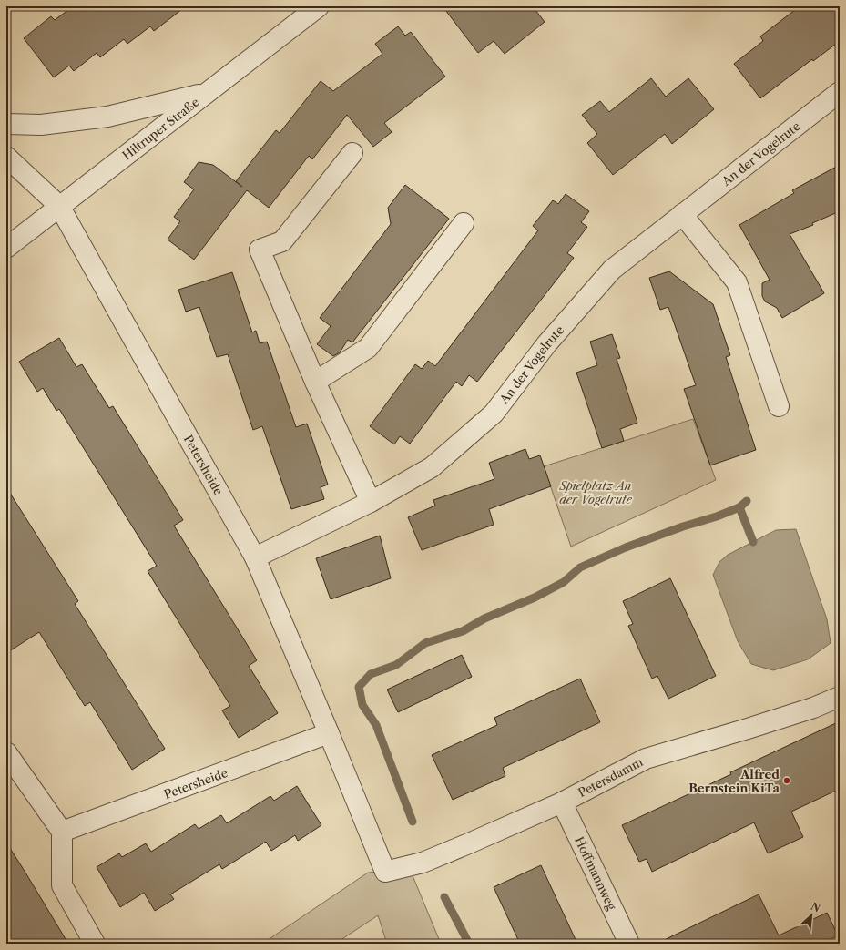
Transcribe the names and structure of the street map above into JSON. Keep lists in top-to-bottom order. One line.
{"streets":{"street":["Hiltruper Straße","An der Vogelrute","Petersheide","Petersdamm","Hoffmannweg"]},"crossings":[["Hiltruper Straße","Petersheide"],["An der Vogelrute","Petersheide"],["Petersheide","Petersdamm"],["Petersdamm","Hoffmannweg"]],"parks":["Spielplatz An der Vogelrute"],"places":["Alfred Bernstein KiTa"],"north":"top right"}
